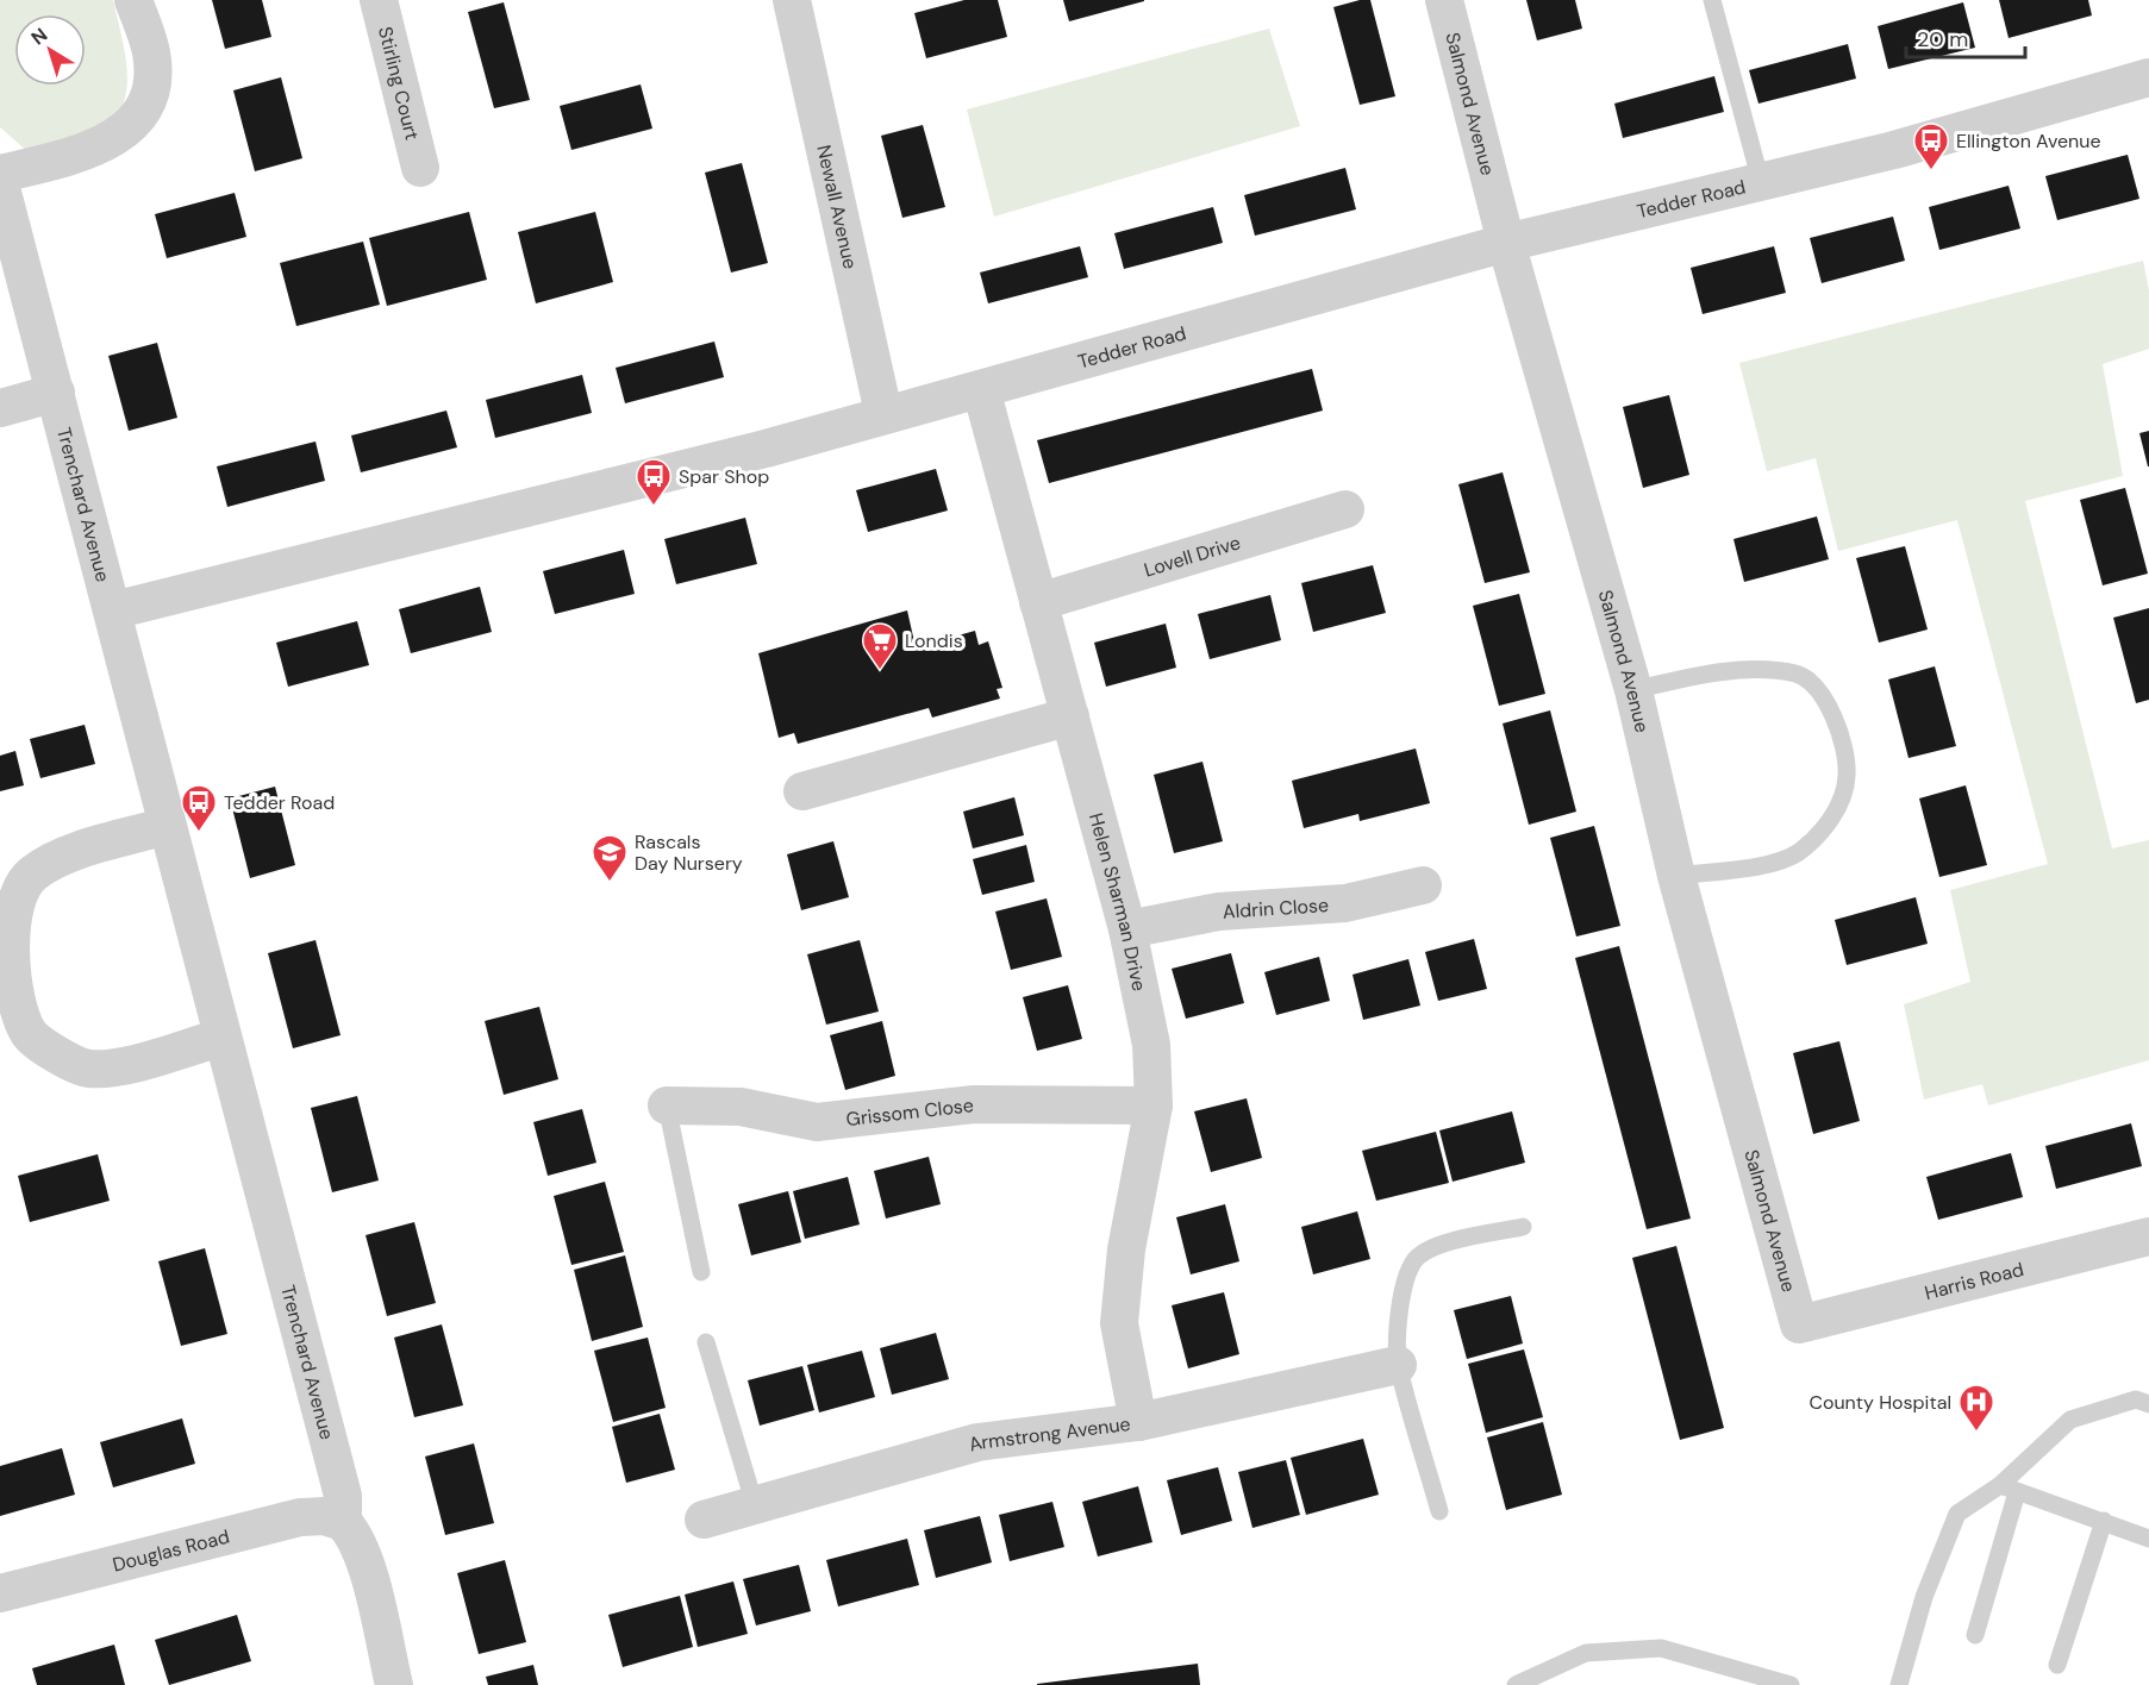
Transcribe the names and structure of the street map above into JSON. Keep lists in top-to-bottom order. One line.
{"streets":{"street":["Stirling Court","Salmond Avenue","Tedder Road","Newall Avenue","Trenchard Avenue","Lovell Drive","Helen Sharman Drive","Aldrin Close","Grissom Close","Harris Road","Armstrong Avenue","Douglas Road"]},"crossings":[["Salmond Avenue","Tedder Road"],["Salmond Avenue","Harris Road"],["Tedder Road","Newall Avenue"],["Tedder Road","Trenchard Avenue"],["Tedder Road","Helen Sharman Drive"],["Trenchard Avenue","Douglas Road"],["Lovell Drive","Helen Sharman Drive"],["Helen Sharman Drive","Aldrin Close"],["Helen Sharman Drive","Grissom Close"],["Helen Sharman Drive","Armstrong Avenue"]],"places":{"bus stop":["Ellington Avenue","Spar Shop","Tedder Road"],"supermarket":["Londis"],"school or university":["Rascals Day Nursery"],"hospital":["County Hospital"]},"scale_bar":"20 m","north":"top left"}
